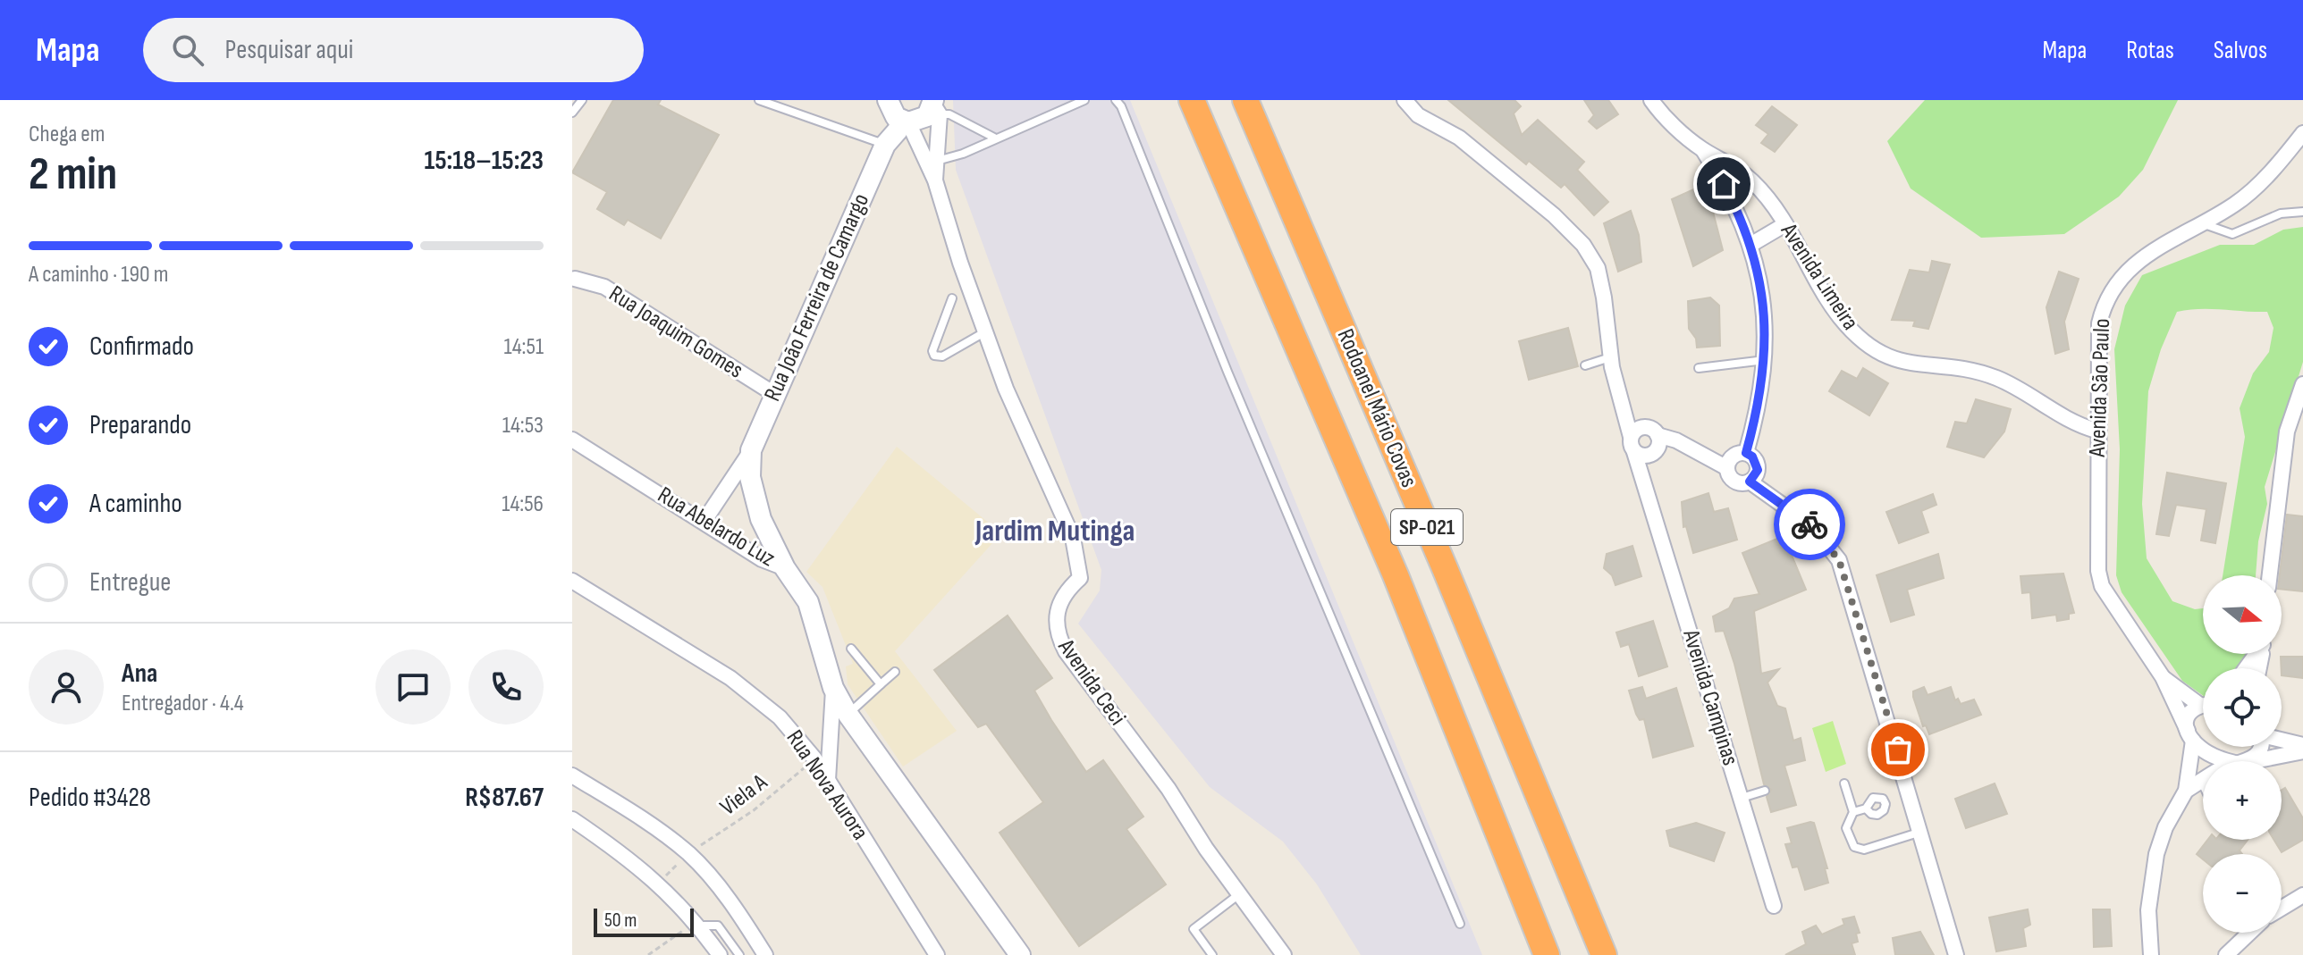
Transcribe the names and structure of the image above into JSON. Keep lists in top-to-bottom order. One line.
{"streets":{"highway":["Rodoanel Mário Covas","SP-021"],"main road":["Rua João Ferreira de Camargo","Rua Abelardo Luz"],"street":["Avenida Limeira","Rua Joaquim Gomes","Avenida São Paulo","Avenida Ceci","Avenida Campinas","Rua Nova Aurora"],"path":["Viela A"]},"crossings":[["Avenida Limeira","Avenida São Paulo"],["Rua João Ferreira de Camargo","Rua Joaquim Gomes"],["Rua João Ferreira de Camargo","Rua Abelardo Luz"],["Rua João Ferreira de Camargo","Avenida Ceci"],["Rua Abelardo Luz","Rua Nova Aurora"],["Rua Nova Aurora","Viela A"]],"districts":["Jardim Mutinga"],"scale_bar":"50 m","north":"right","page":{"header":"Mapa","search":"Pesquisar aqui","nav":["Mapa","Rotas","Salvos"],"heading":["2 min","Chega em","15:18–15:23"],"panel":["Ana","Entregador · 4.4","Pedido #3428","R$87.67"],"bar":"A caminho · 190 m","list":[["Confirmado","14:51"],["Preparando","14:53"],["A caminho","14:56"],"Entregue"],"map_buttons":["+","−"],"scale":"50 m"}}
